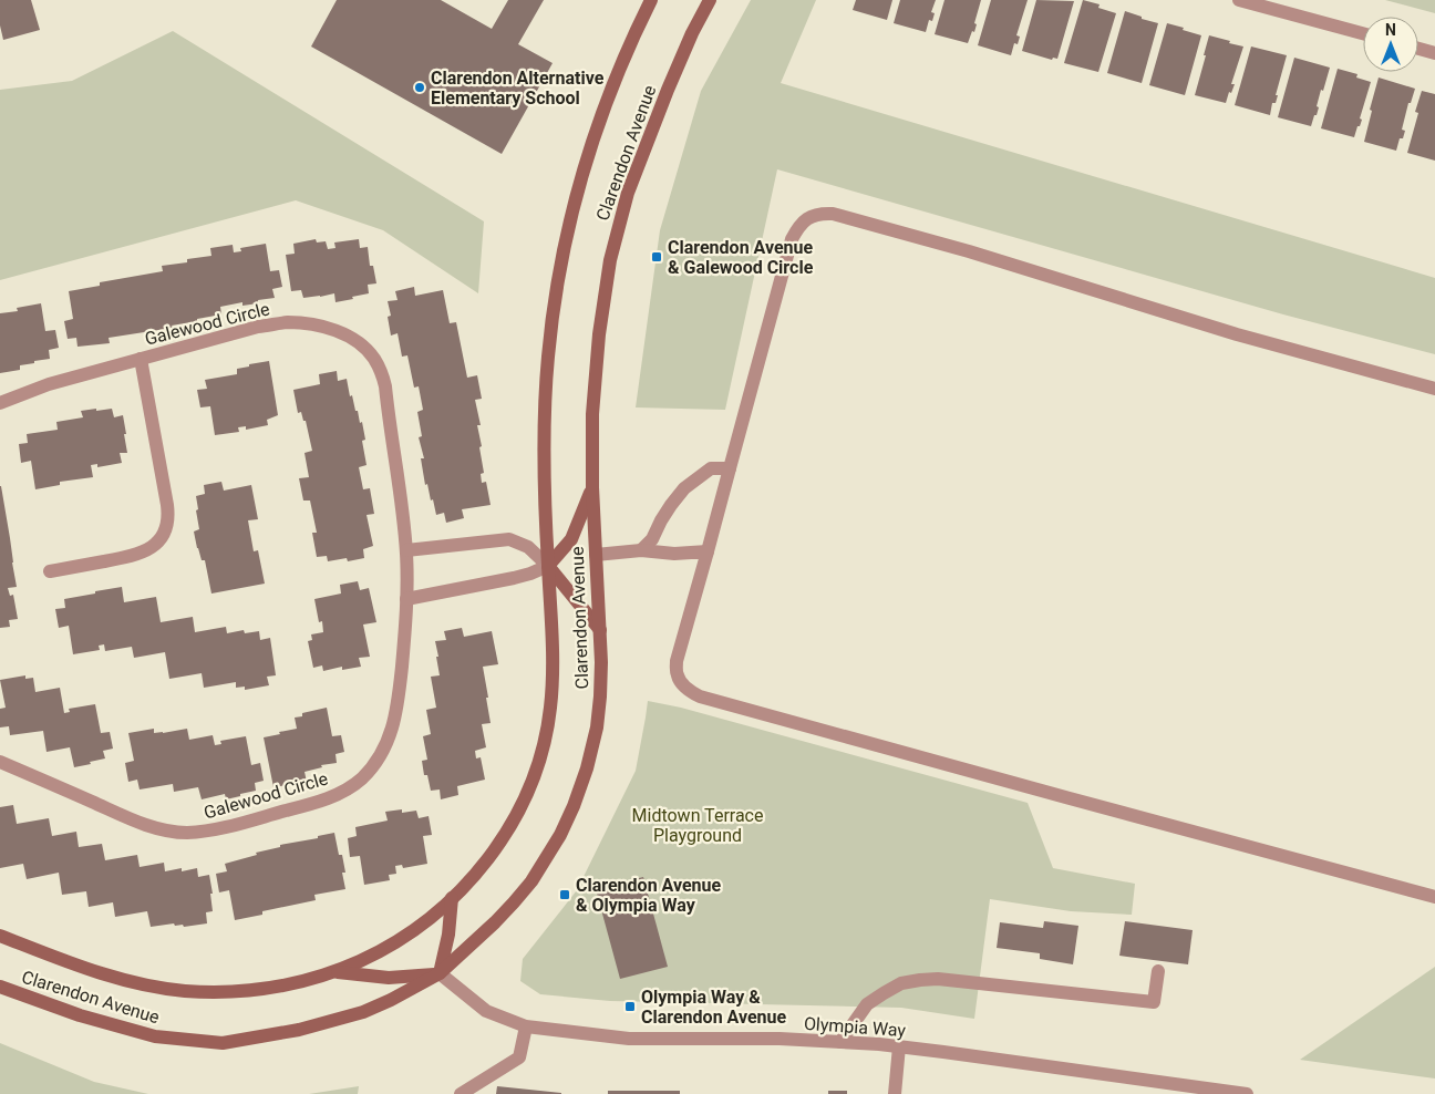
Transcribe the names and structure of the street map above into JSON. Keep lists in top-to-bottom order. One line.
{"streets":{"main road":["Clarendon Avenue"],"street":["Galewood Circle","Olympia Way"]},"crossings":[["Clarendon Avenue","Olympia Way"]],"parks":["Midtown Terrace Playground"],"places":{"other":["Clarendon Alternative Elementary School"],"transit":["Clarendon Avenue & Galewood Circle","Clarendon Avenue & Olympia Way","Olympia Way & Clarendon Avenue"]},"north":"top"}
